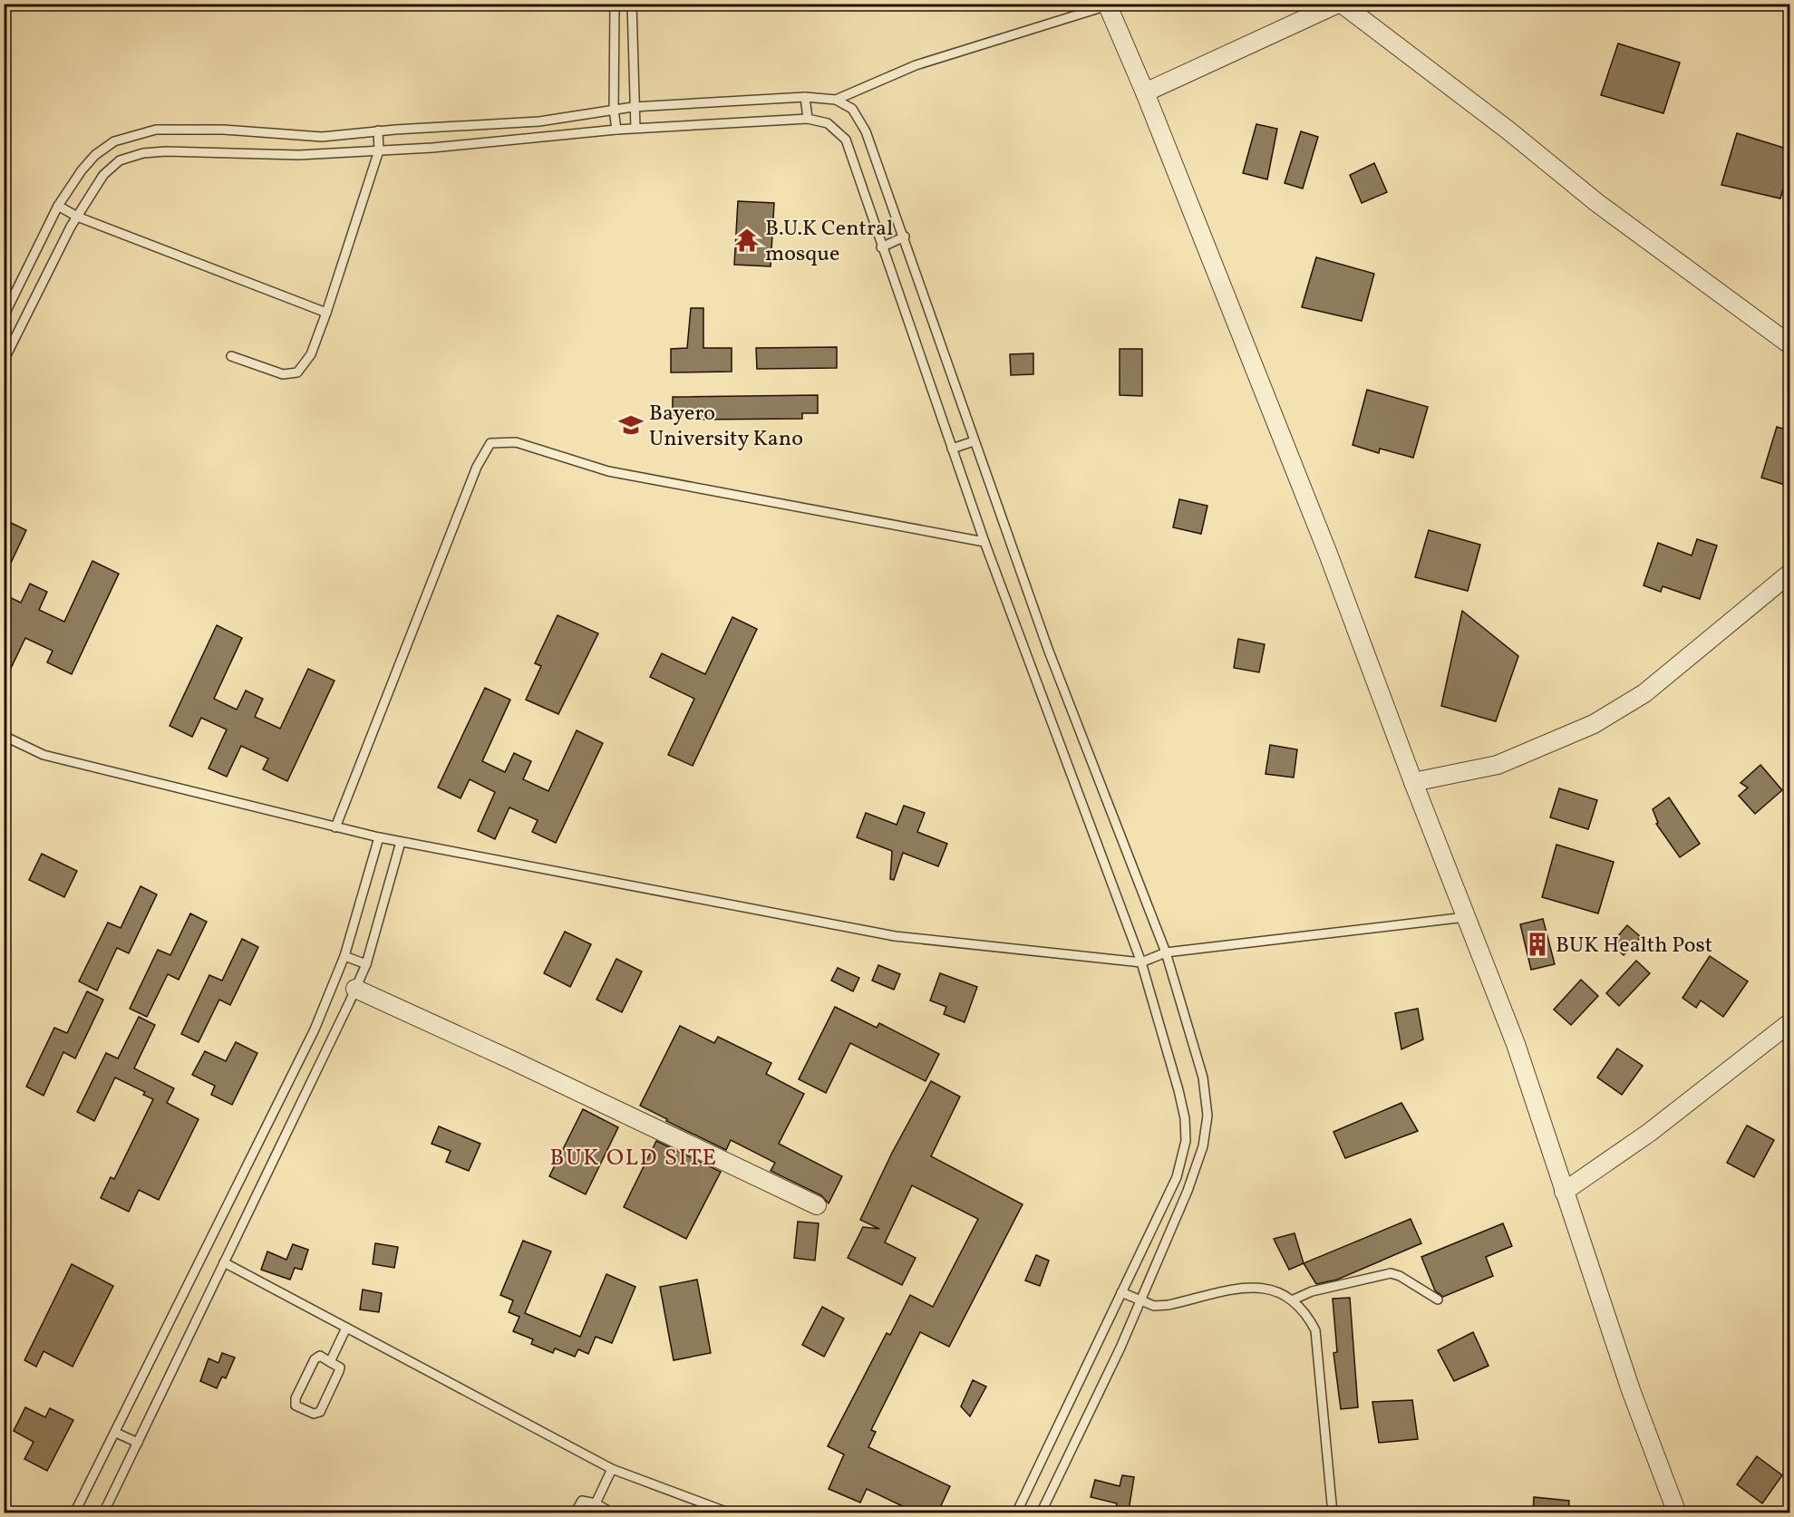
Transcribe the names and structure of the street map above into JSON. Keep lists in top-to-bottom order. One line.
{"districts":["BUK OLD SITE"],"places":{"temple":["B.U.K Central mosque"],"school or university":["Bayero University Kano"],"building":["BUK Health Post"]}}
